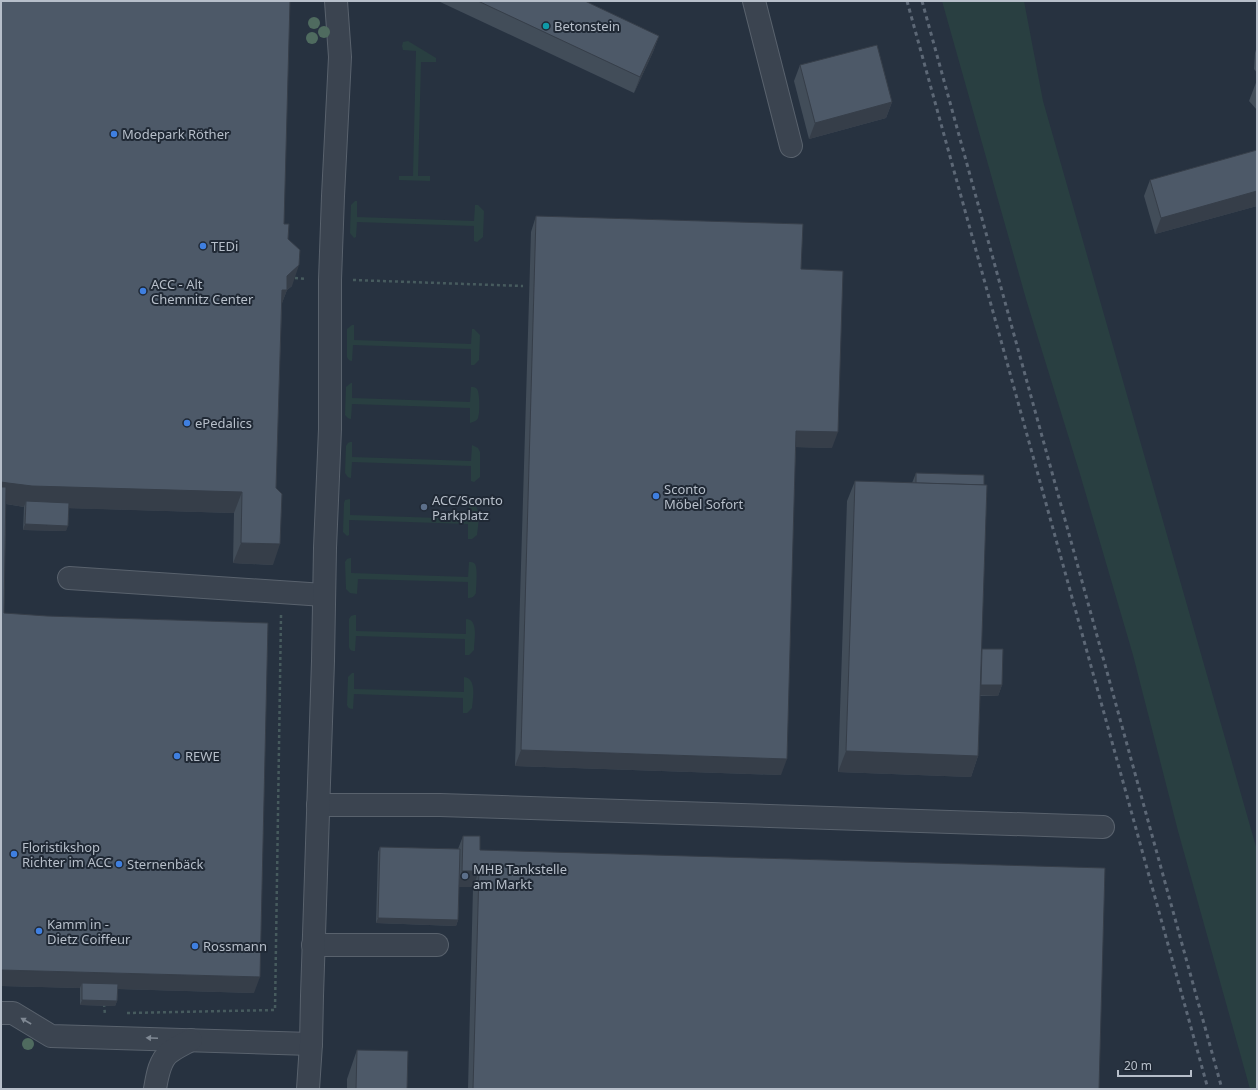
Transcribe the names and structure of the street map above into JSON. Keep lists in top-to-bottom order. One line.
{"places":["Betonstein","Modepark Röther","TEDi","ACC - Alt Chemnitz Center","ePedalics","Sconto Möbel Sofort","ACC/Sconto Parkplatz","REWE","Floristikshop Richter im ACC","Sternenbäck","MHB Tankstelle am Markt","Kamm in - Dietz Coiffeur","Rossmann"],"scale_bar":"20 m"}
